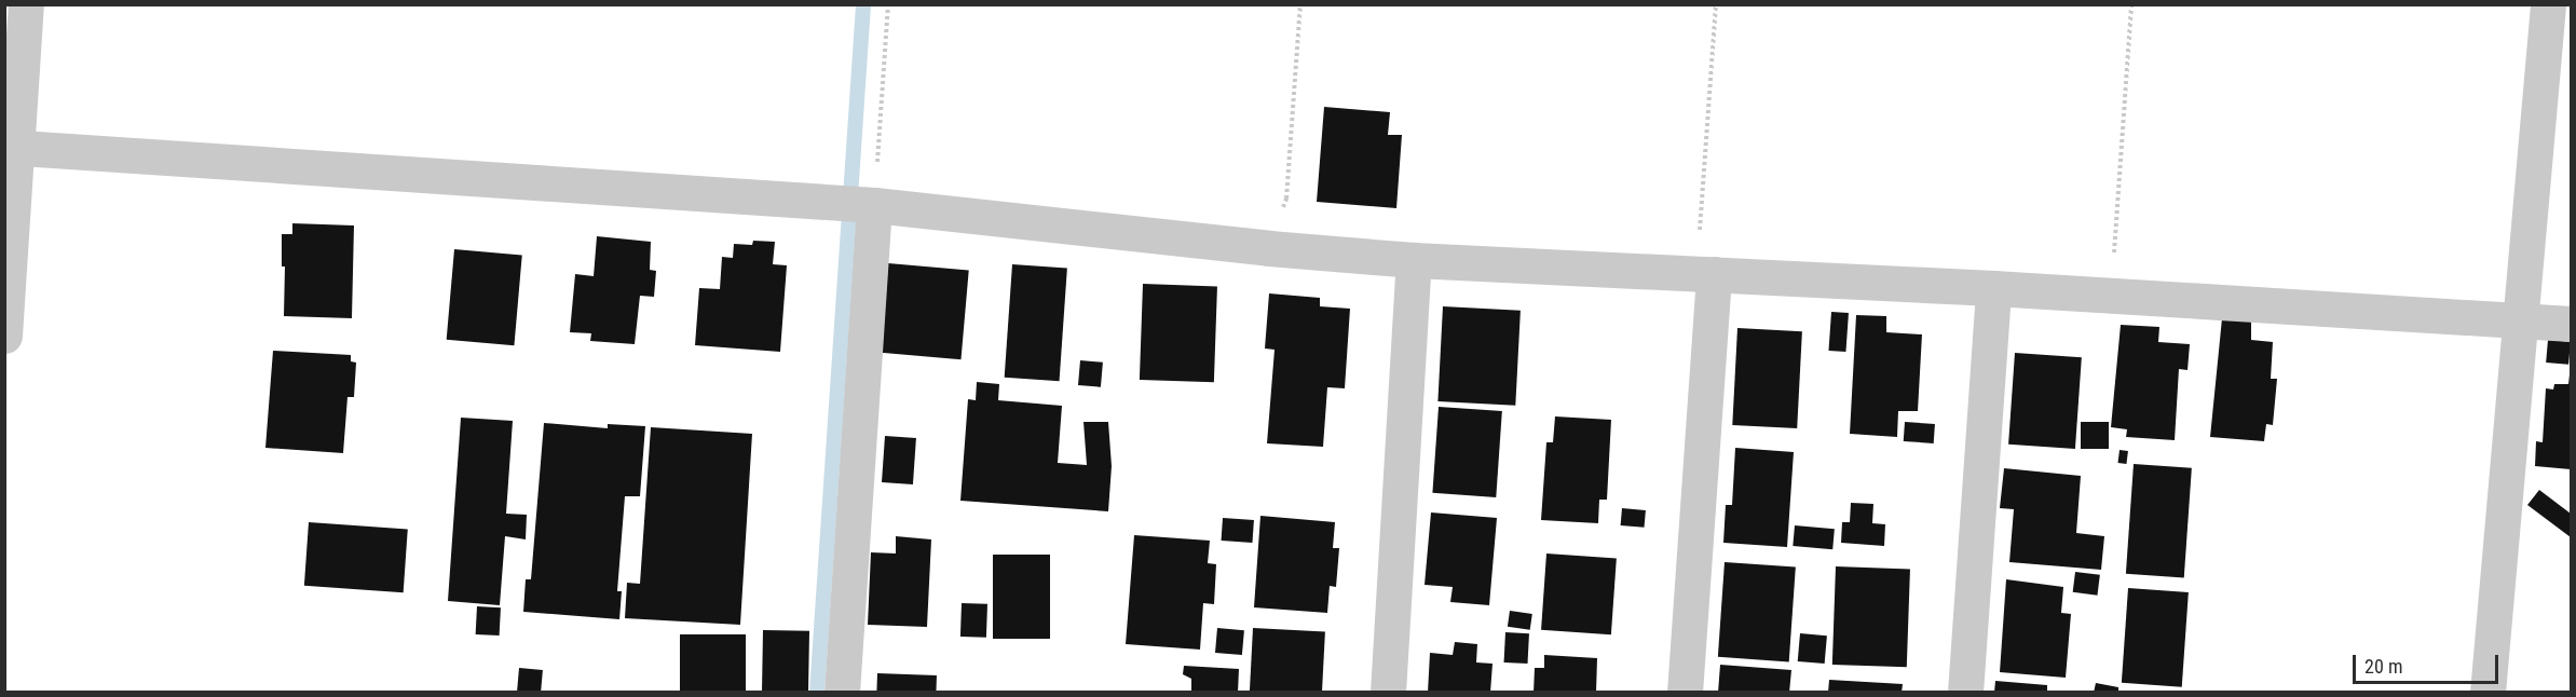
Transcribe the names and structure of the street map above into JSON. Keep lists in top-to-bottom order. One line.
{"scale_bar":"20 m"}
